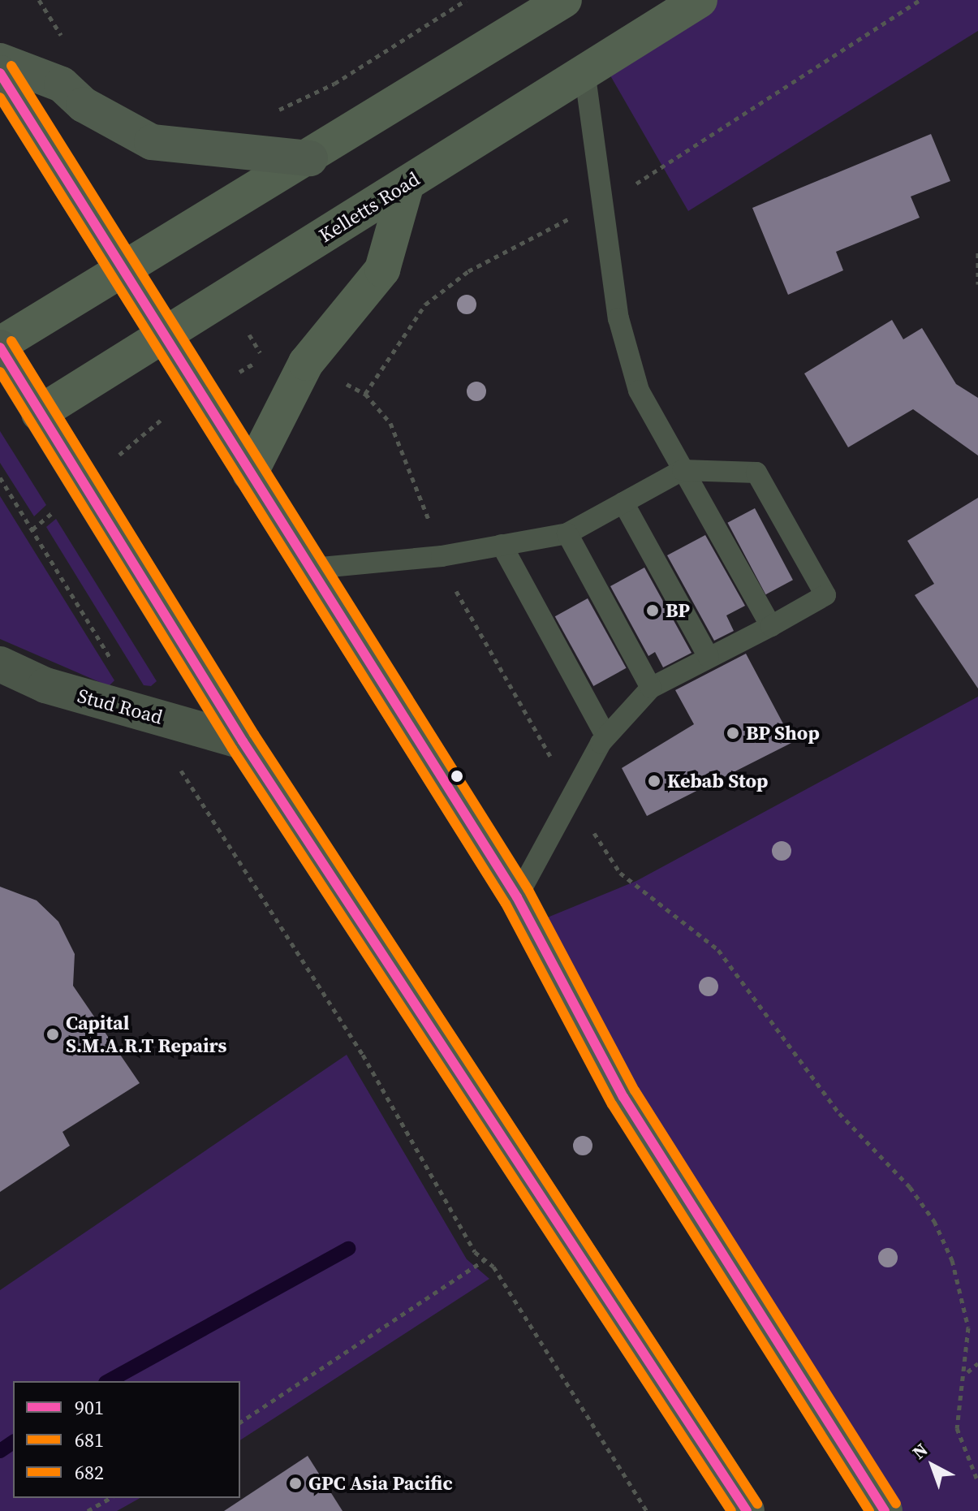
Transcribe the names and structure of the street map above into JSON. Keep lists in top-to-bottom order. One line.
{"streets":{"main road":["Kelletts Road"],"street":["Stud Road"]},"places":["BP","BP Shop","Kebab Stop","Capital S.M.A.R.T Repairs","GPC Asia Pacific"],"lines":["transit line 682","transit line 901","transit line 681"],"legend":["901","681","682"],"north":"top left"}
